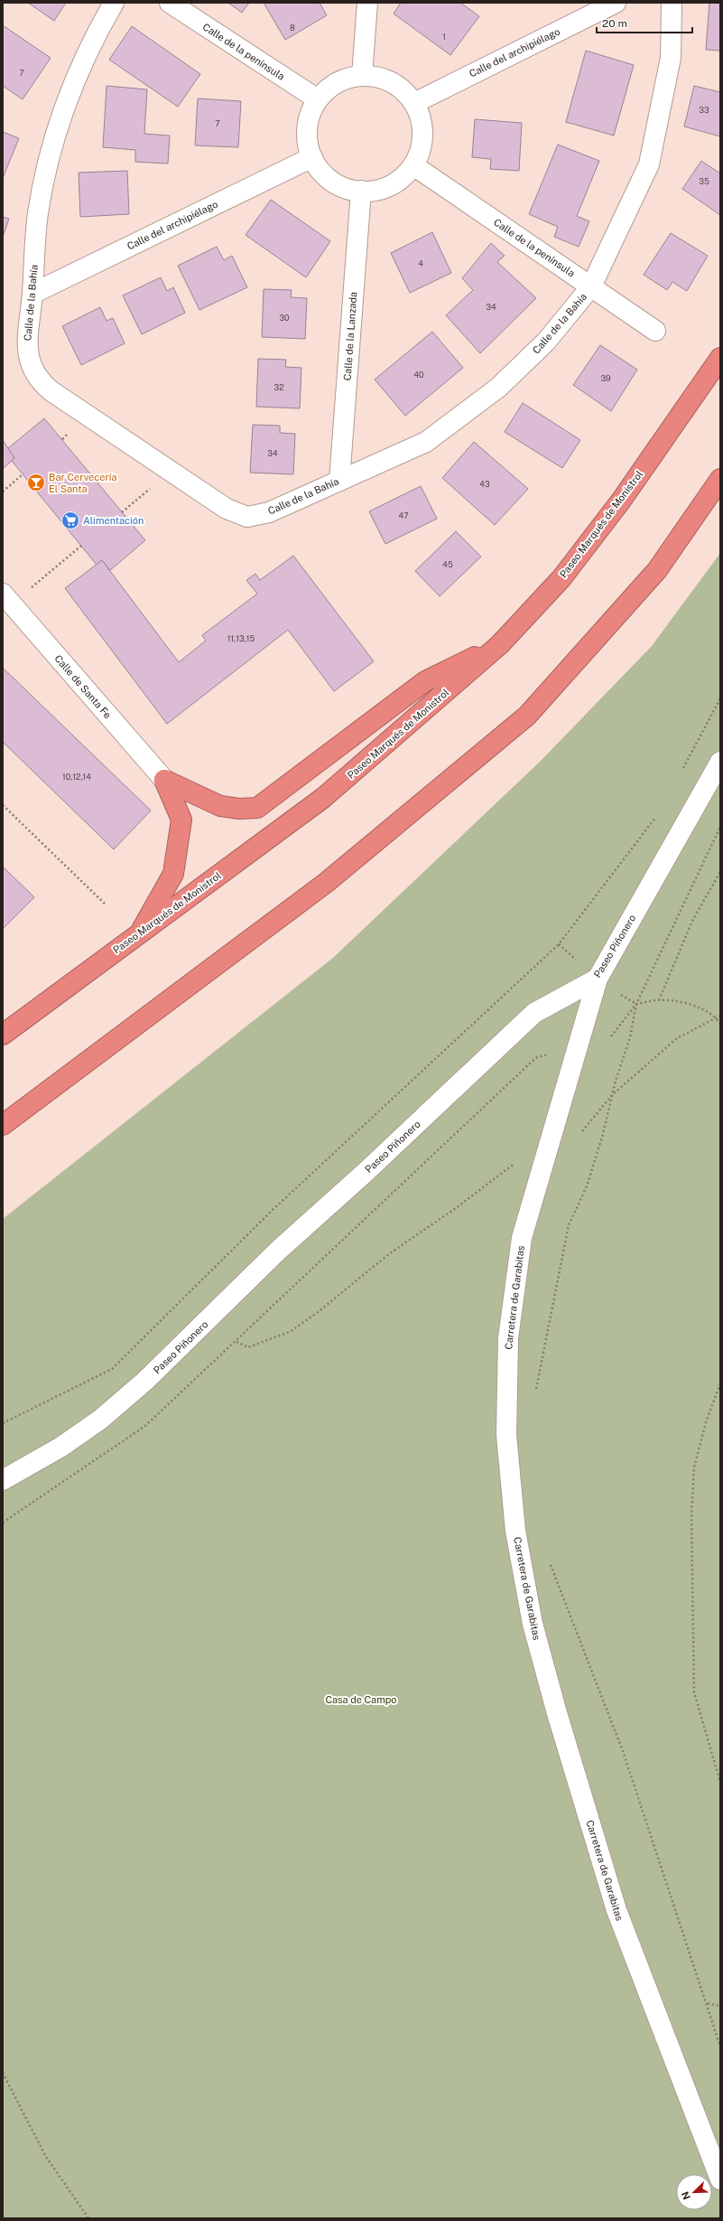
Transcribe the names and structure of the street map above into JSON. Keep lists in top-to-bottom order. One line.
{"streets":{"highway":["Paseo Marqués de Monistrol"],"street":["Calle de la península","Calle del archipiélago","Calle de la Bahía","Calle de la Lanzada","Calle de Santa Fe","Paseo Piñonero","Carretera de Garabitas"]},"crossings":[["Calle de la península","Calle del archipiélago"],["Calle de la península","Calle de la Bahía"],["Calle de la península","Calle de la Lanzada"],["Calle del archipiélago","Calle de la Bahía"],["Calle del archipiélago","Calle de la Lanzada"],["Calle de la Bahía","Calle de la Lanzada"],["Paseo Piñonero","Carretera de Garabitas"]],"parks":["Casa de Campo"],"places":{"bar":["Bar Cervecería El Santa"],"supermarket":["Alimentación"]},"house_numbers":["8","1","7","33","7","35","4","34","30","40","39","32","34","43","47","45","11,13,15","10,12,14"],"scale_bar":"20 m","north":"bottom left"}
